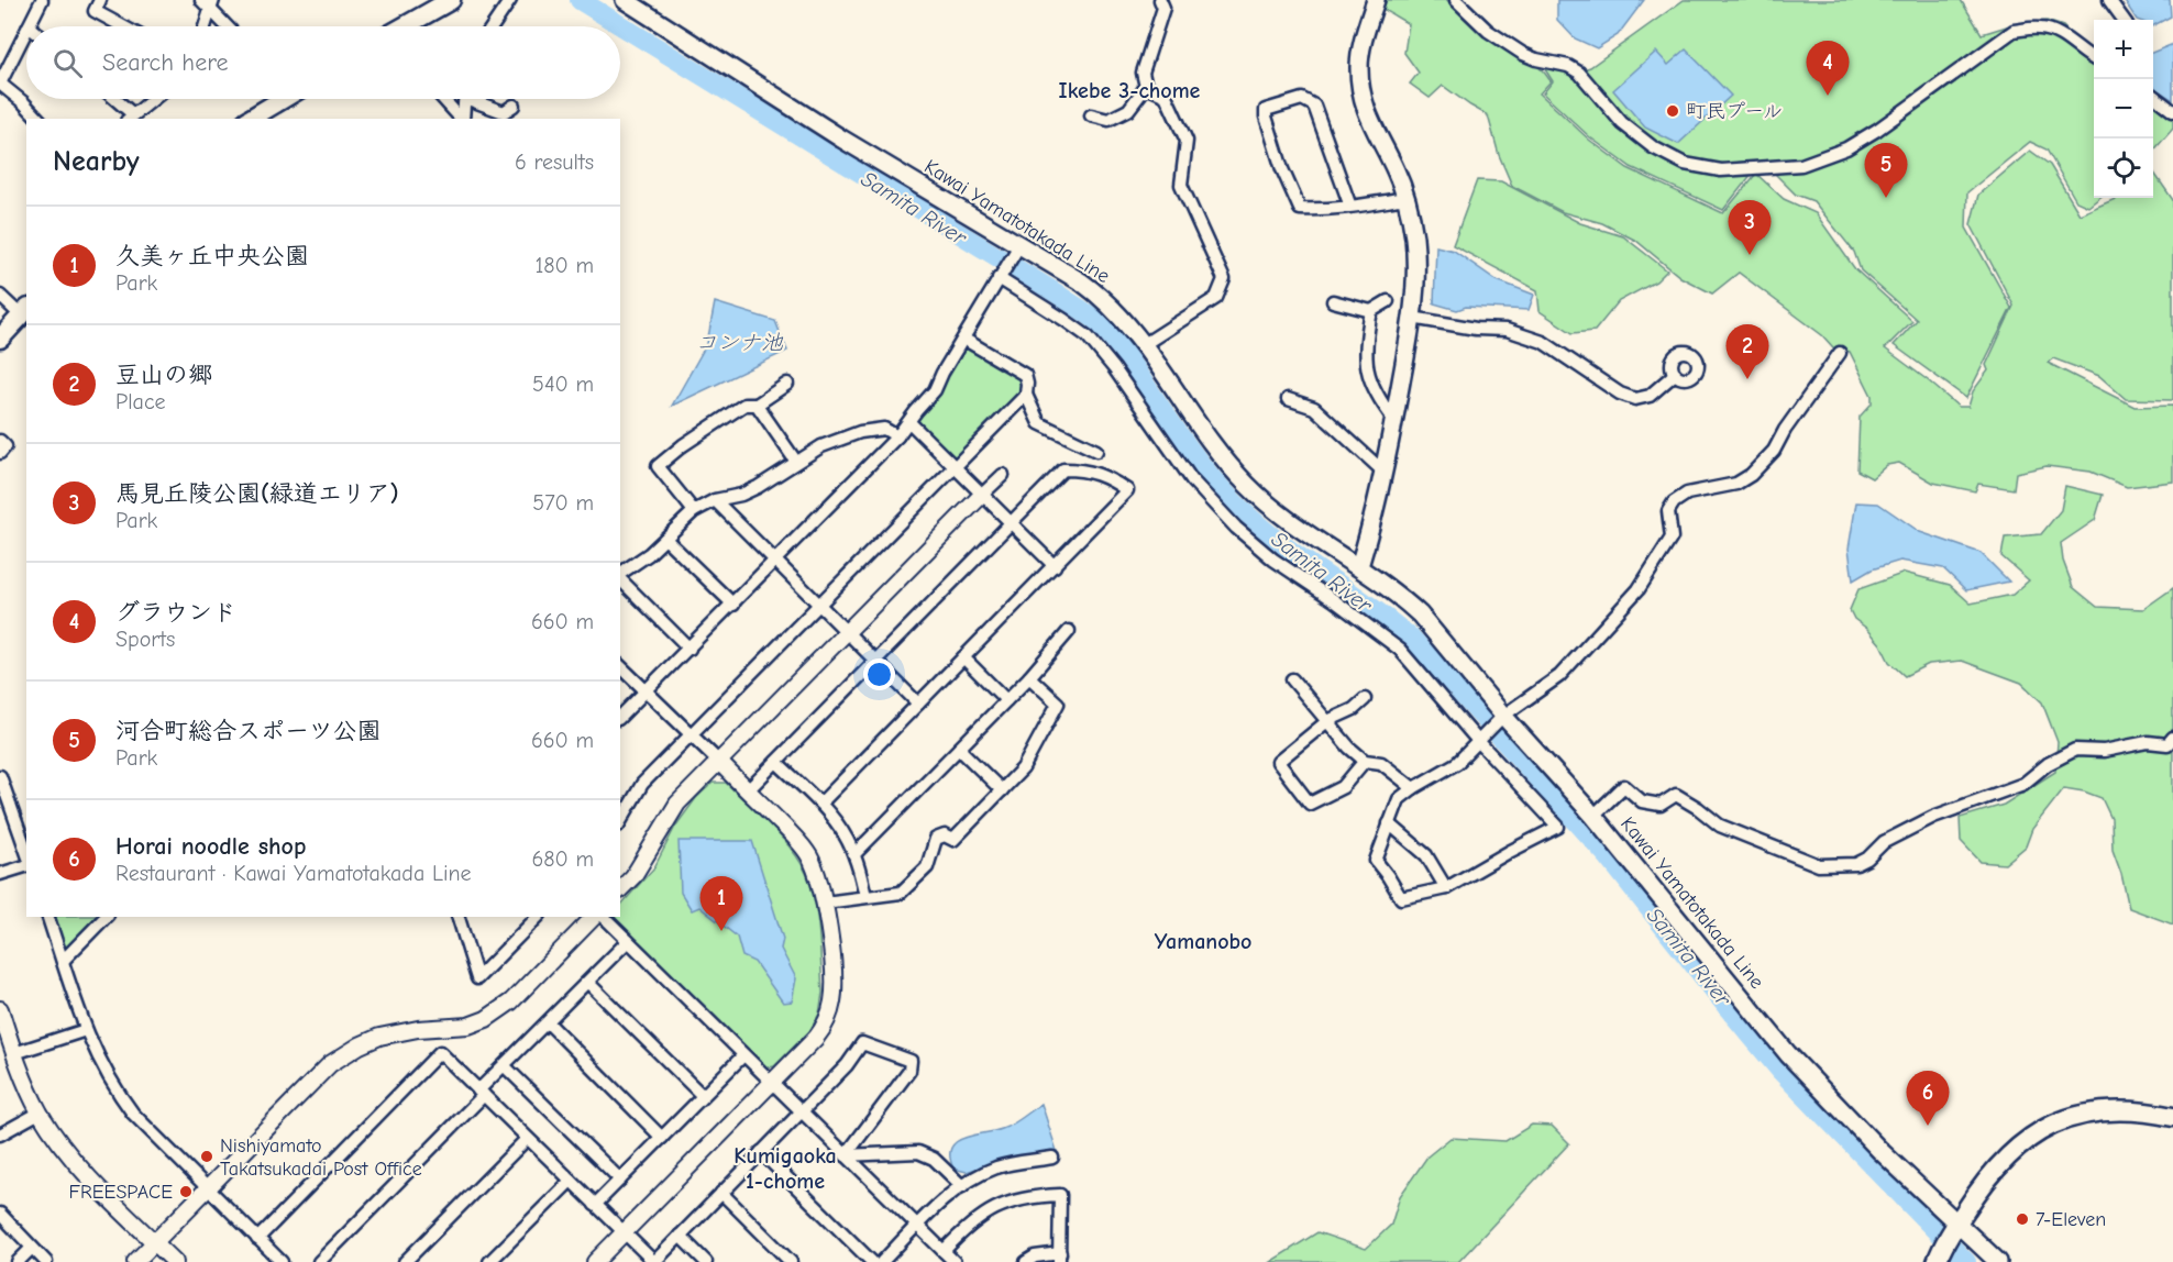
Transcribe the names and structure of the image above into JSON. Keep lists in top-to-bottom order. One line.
{"streets":{"main road":["Kawai Yamatotakada Line"]},"districts":["Ikebe 3-chome","Yamanobo","Kumigaoka 1-chome"],"water":["Samita River","コンナ池"],"places":["町民プール","Nishiyamato Takatsukadai Post Office","FREESPACE","7-Eleven"],"page":{"map_buttons":["+","−"],"search":"Search here","pins":["4","5","3","2","1","6"],"heading":["Nearby","6 results"],"list":[{"mark":"1","name":"久美ヶ丘中央公園","note":"Park","value":"180 m"},{"mark":"2","name":"豆山の郷","note":"Place","value":"540 m"},{"mark":"3","name":"馬見丘陵公園(緑道エリア)","note":"Park","value":"570 m"},{"mark":"4","name":"グラウンド","note":"Sports","value":"660 m"},{"mark":"5","name":"河合町総合スポーツ公園","note":"Park","value":"660 m"},{"mark":"6","name":"Horai noodle shop","note":"Restaurant · Kawai Yamatotakada Line","value":"680 m"}]}}
